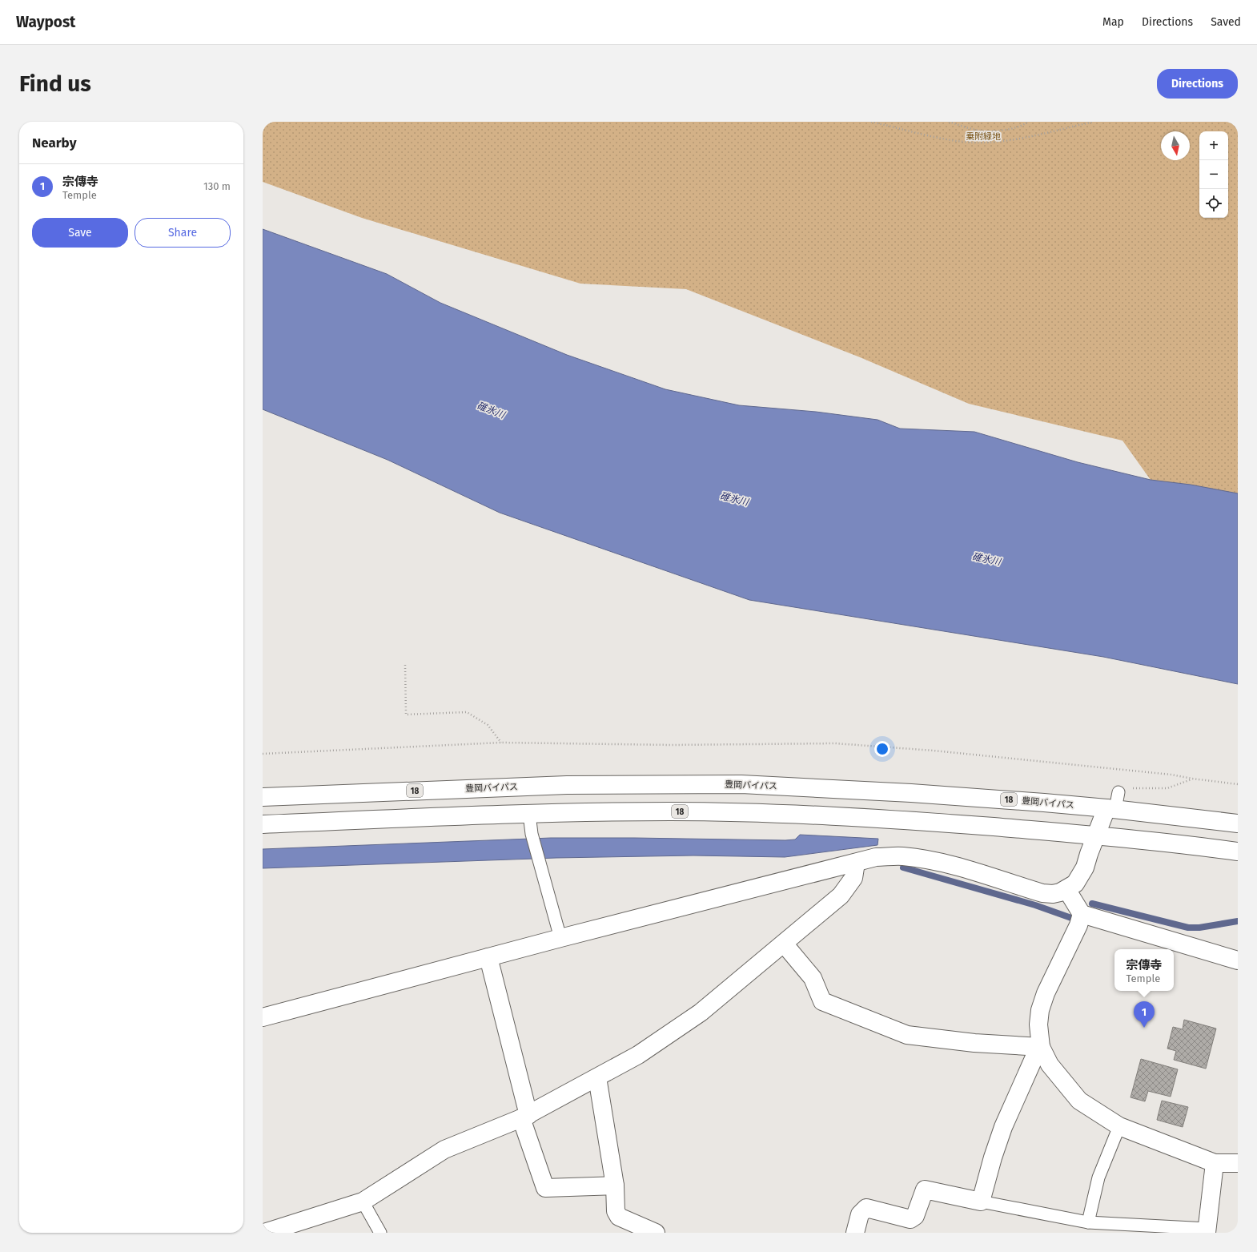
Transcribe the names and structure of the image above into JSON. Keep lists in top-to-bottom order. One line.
{"streets":{"main road":["豊岡バイパス","18"]},"water":["碓氷川"],"parks":["乗附緑地"],"north":"bottom","page":{"header":"Waypost","nav":["Map","Directions","Saved"],"buttons":["Directions",["Save","Share"]],"title":"Find us","heading":"Nearby","map_buttons":["+","−"],"list":[{"mark":"1","name":"宗傳寺","note":"Temple","value":"130 m"}],"popup":["宗傳寺","Temple"],"pins":"1"}}
